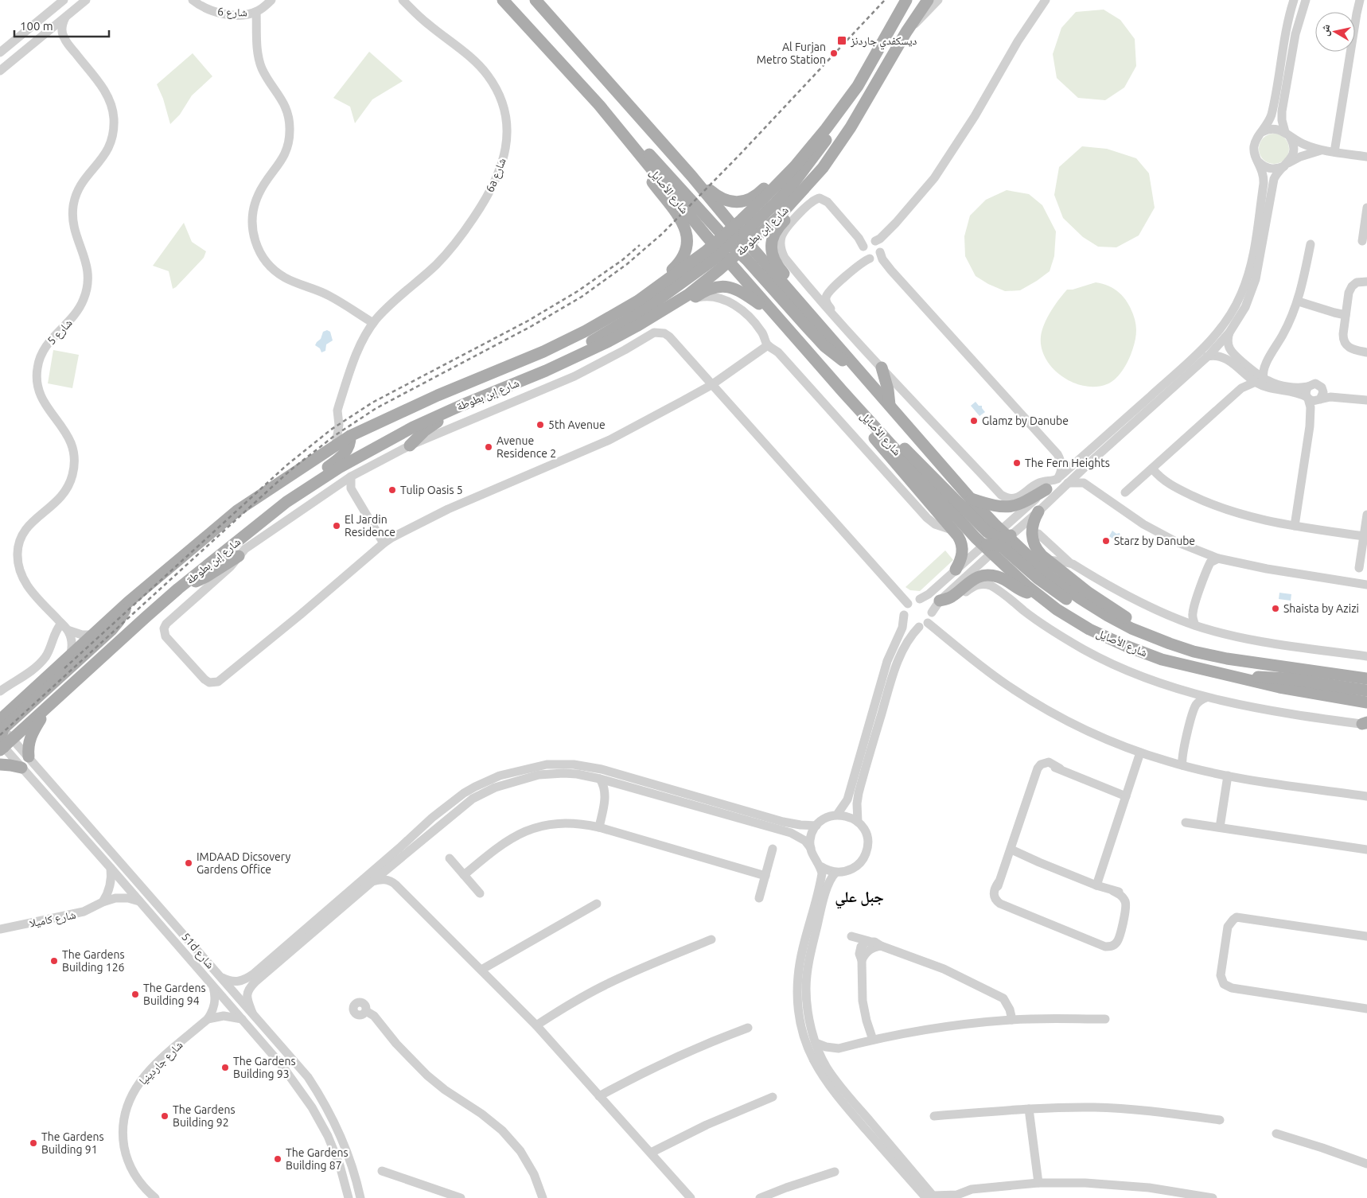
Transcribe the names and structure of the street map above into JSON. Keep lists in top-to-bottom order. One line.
{"streets":{"main road":["شارع الأصايل","شارع إبن بطوطة"],"street":["شارع 6","6a شارع","شارع 5","شارع كاميلا","51d شارع","شارع جاردينيا"]},"crossings":[["6a شارع","شارع إبن بطوطة"],["شارع الأصايل","شارع إبن بطوطة"],["شارع إبن بطوطة","51d شارع"],["شارع كاميلا","51d شارع"],["51d شارع","شارع جاردينيا"]],"districts":["جبل علي"],"places":{"transit":["ديسكفدي جاردنز"],"other":["Al Furjan Metro Station","Glamz by Danube","5th Avenue","Avenue Residence 2","The Fern Heights","Tulip Oasis 5","El Jardin Residence","Starz by Danube","Shaista by Azizi","IMDAAD Dicsovery Gardens Office","The Gardens Building 126","The Gardens Building 94","The Gardens Building 93","The Gardens Building 92","The Gardens Building 91","The Gardens Building 87"]},"scale_bar":"100 m","north":"left"}
